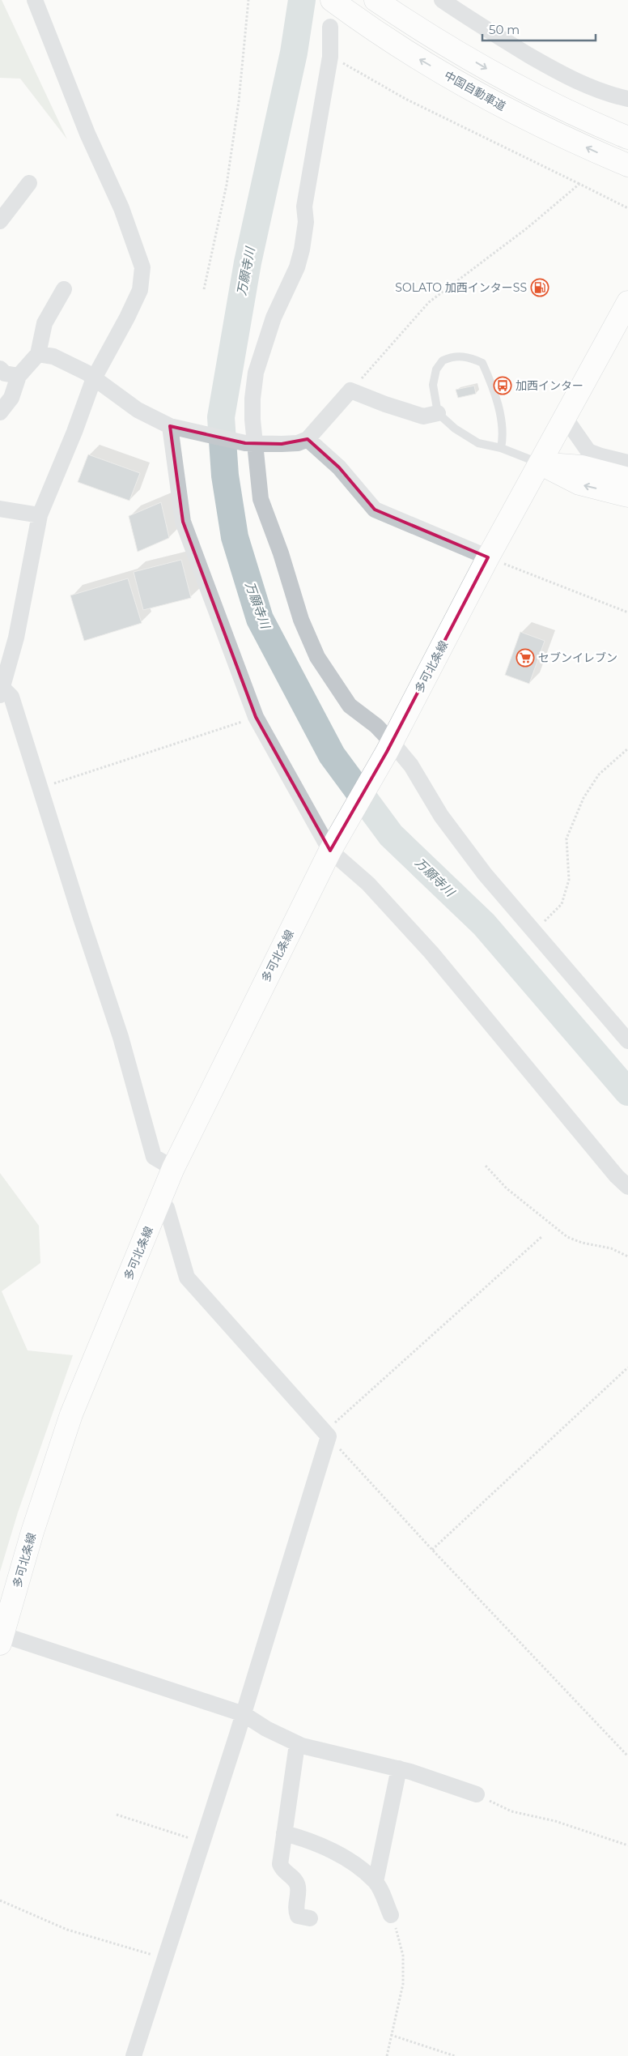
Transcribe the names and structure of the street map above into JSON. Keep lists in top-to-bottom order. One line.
{"streets":{"main road":["中国自動車道","多可北条線"]},"water":["万願寺川"],"places":{"fuel station":["SOLATO 加西インターSS"],"bus stop":["加西インター"],"supermarket":["セブンイレブン"]},"scale_bar":"50 m"}
